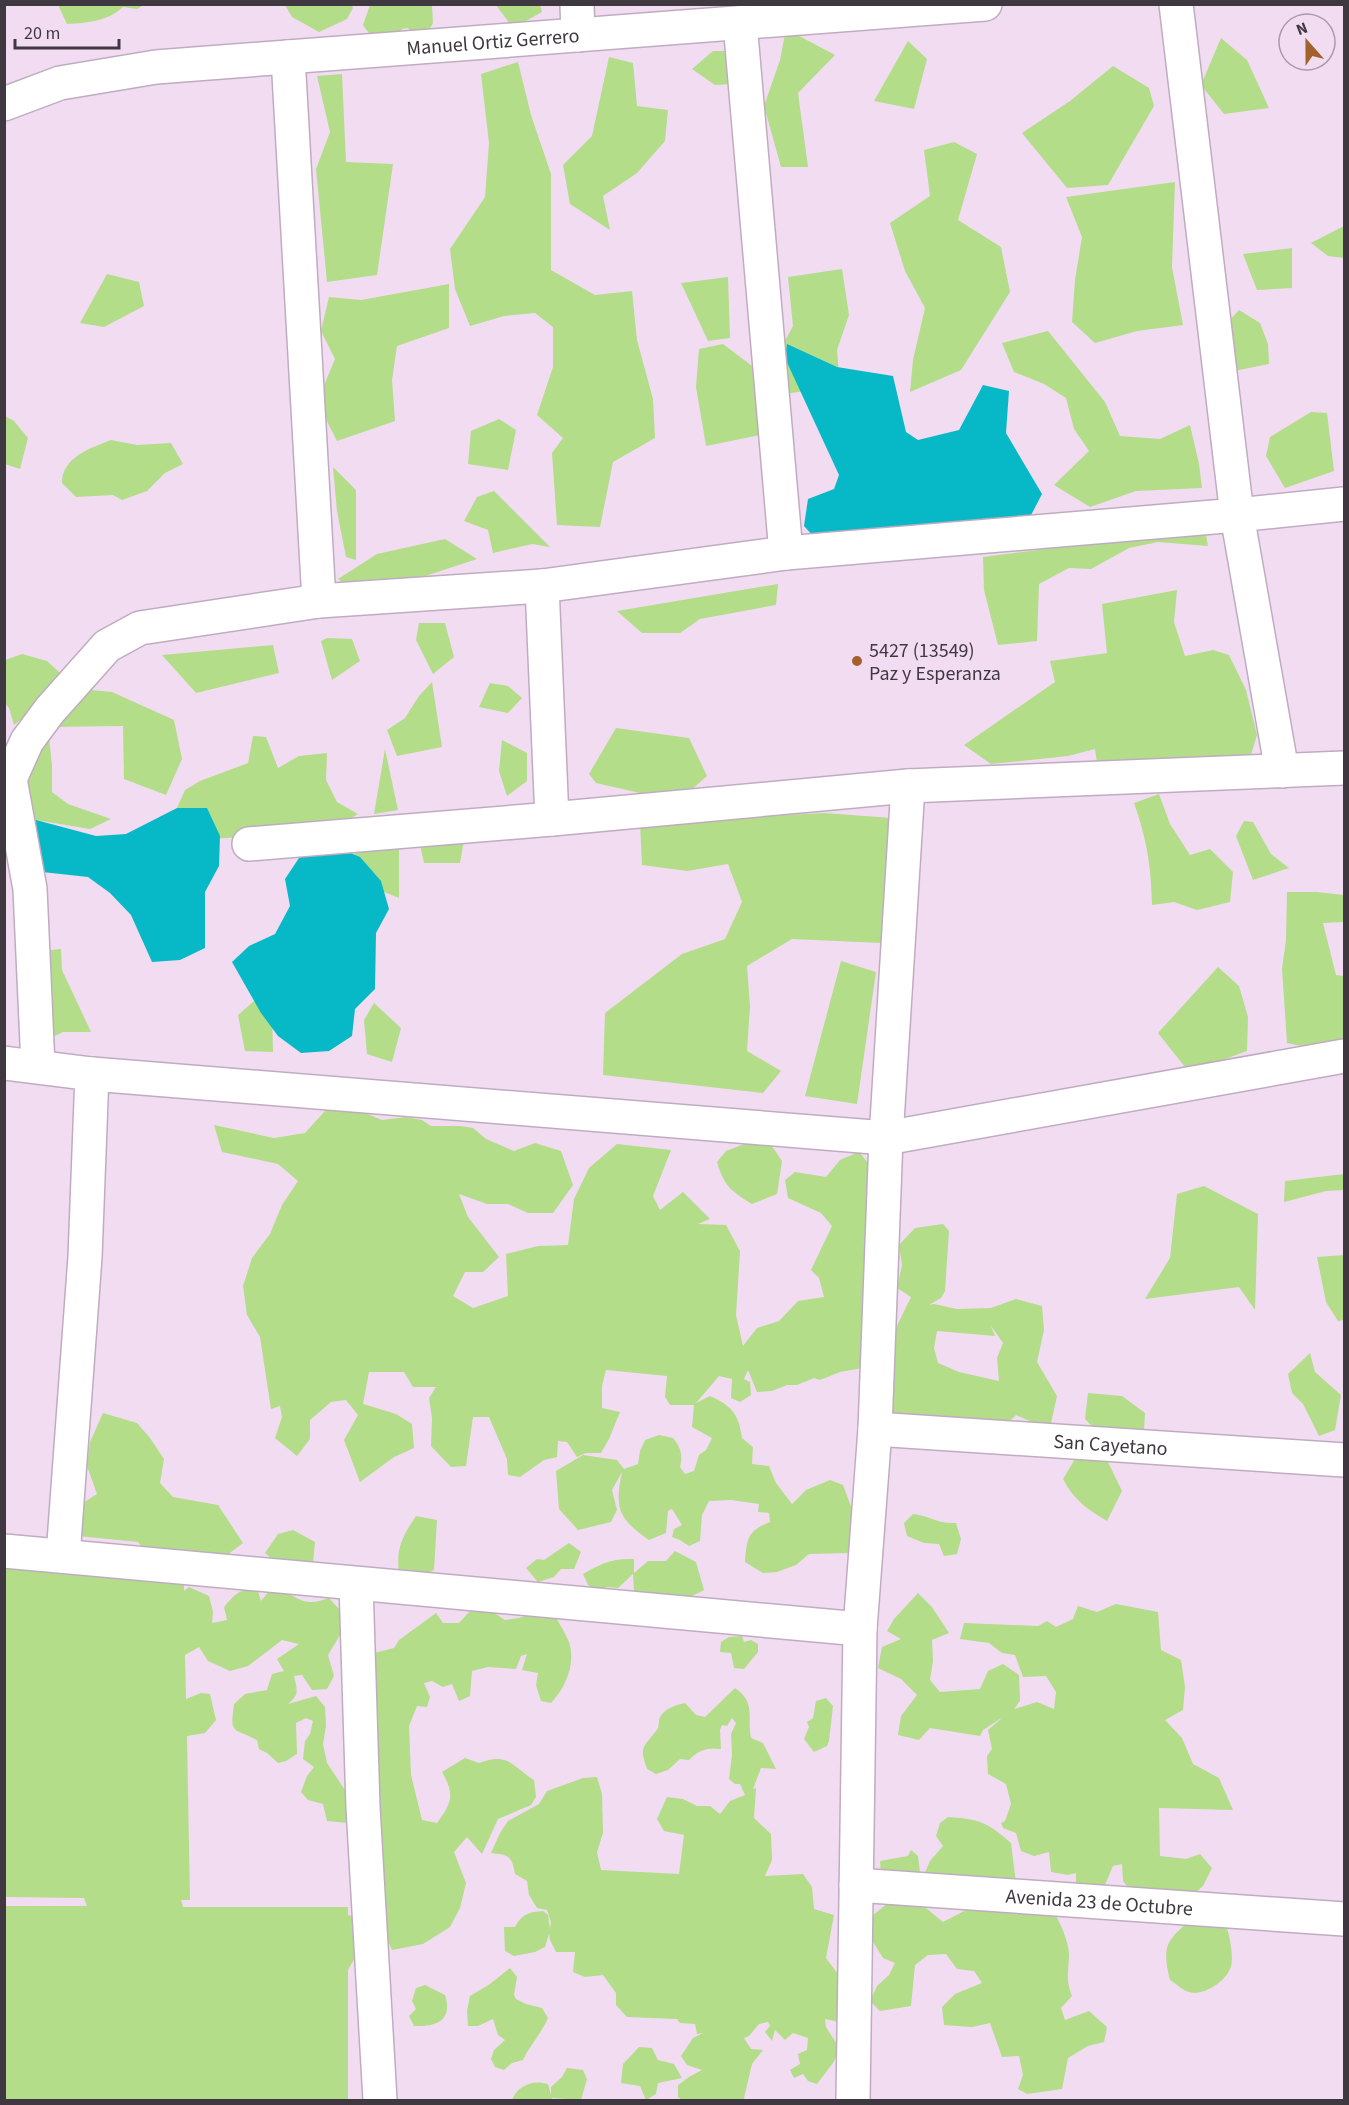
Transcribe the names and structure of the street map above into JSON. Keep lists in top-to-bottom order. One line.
{"streets":{"street":["Manuel Ortiz Gerrero","San Cayetano","Avenida 23 de Octubre"]},"places":["5427 (13549) Paz y Esperanza"],"scale_bar":"20 m","north":"top"}
